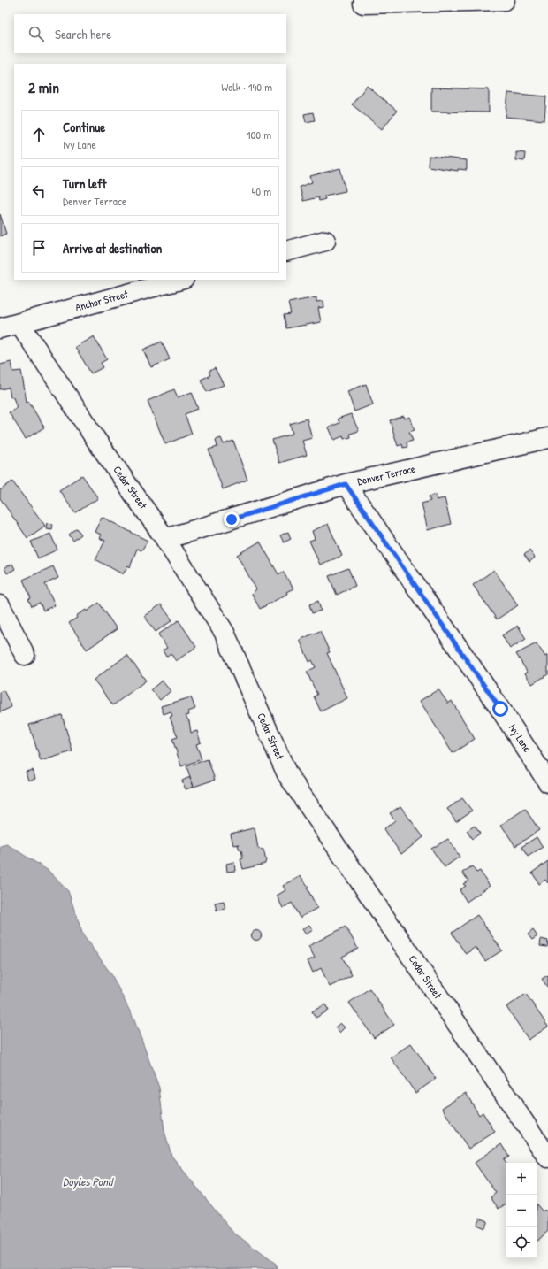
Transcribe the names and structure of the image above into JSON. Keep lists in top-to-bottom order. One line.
{"streets":{"street":["Anchor Street","Denver Terrace","Cedar Street","Ivy Lane"]},"crossings":[["Anchor Street","Cedar Street"],["Denver Terrace","Cedar Street"],["Denver Terrace","Ivy Lane"]],"water":["Doyles Pond"],"page":{"search":"Search here","heading":["2 min","Walk · 140 m"],"list":[["Continue","Ivy Lane","100 m"],["Turn left","Denver Terrace","40 m"],"Arrive at destination"],"map_buttons":["+","−"]}}
